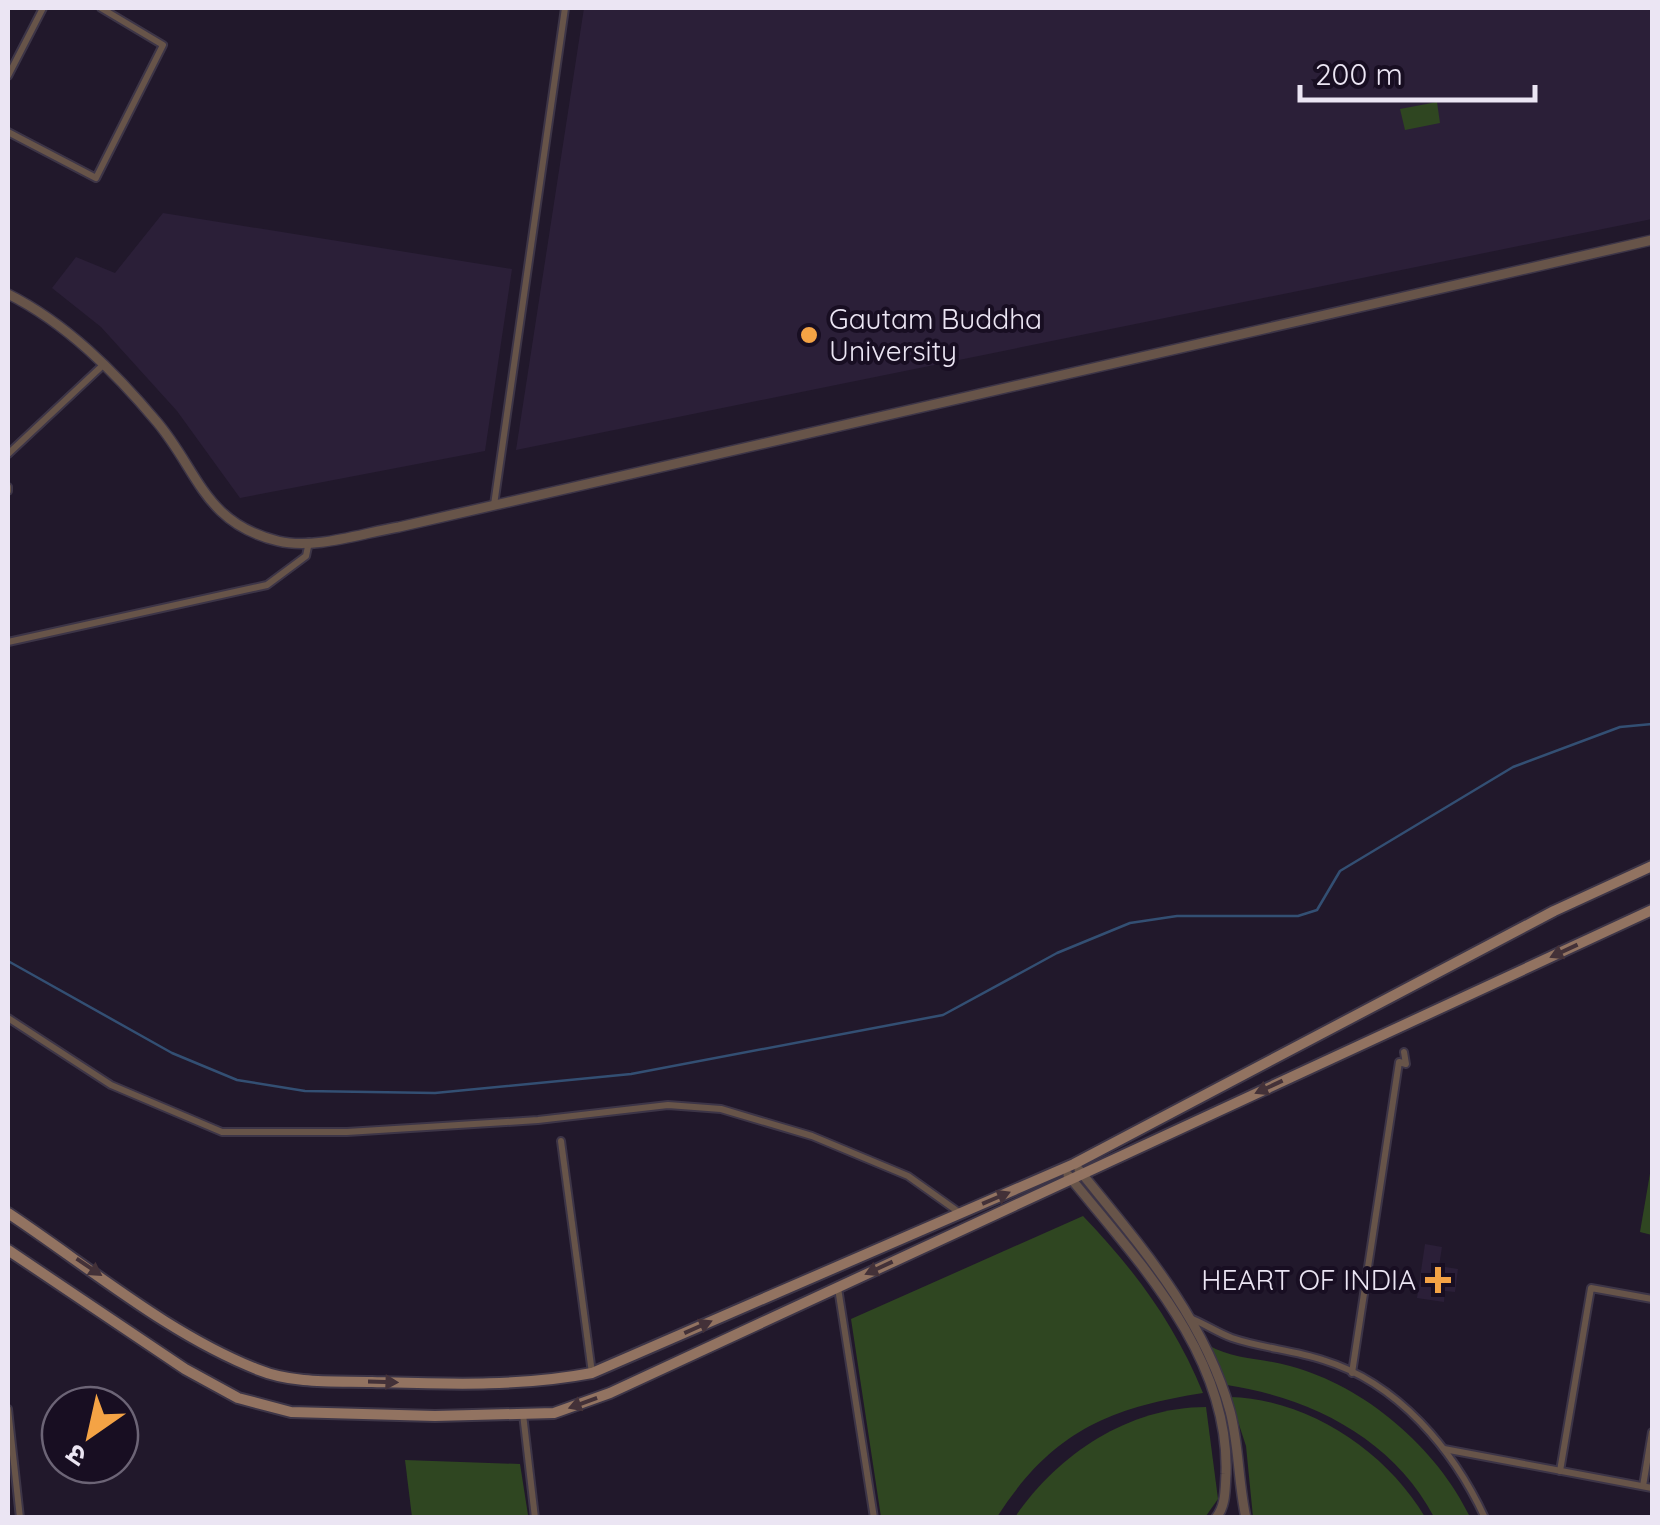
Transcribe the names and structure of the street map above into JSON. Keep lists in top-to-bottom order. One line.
{"places":{"other":["Gautam Buddha University"],"health":["HEART OF INDIA"]},"scale_bar":"200 m","north":"bottom left"}
